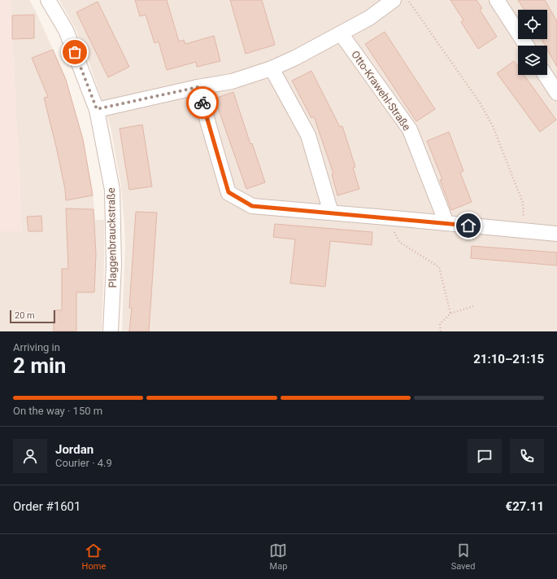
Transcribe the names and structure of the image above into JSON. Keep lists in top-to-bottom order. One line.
{"streets":{"street":["Otto-Krawehl-Straße","Plaggenbrauckstraße"]},"scale_bar":"20 m","page":{"scale":"20 m","heading":["2 min","Arriving in","21:10–21:15"],"panel":["Jordan","Courier · 4.9","Order #1601","€27.11"],"bar":"On the way · 150 m","tabs":["Home","Map","Saved"]}}
